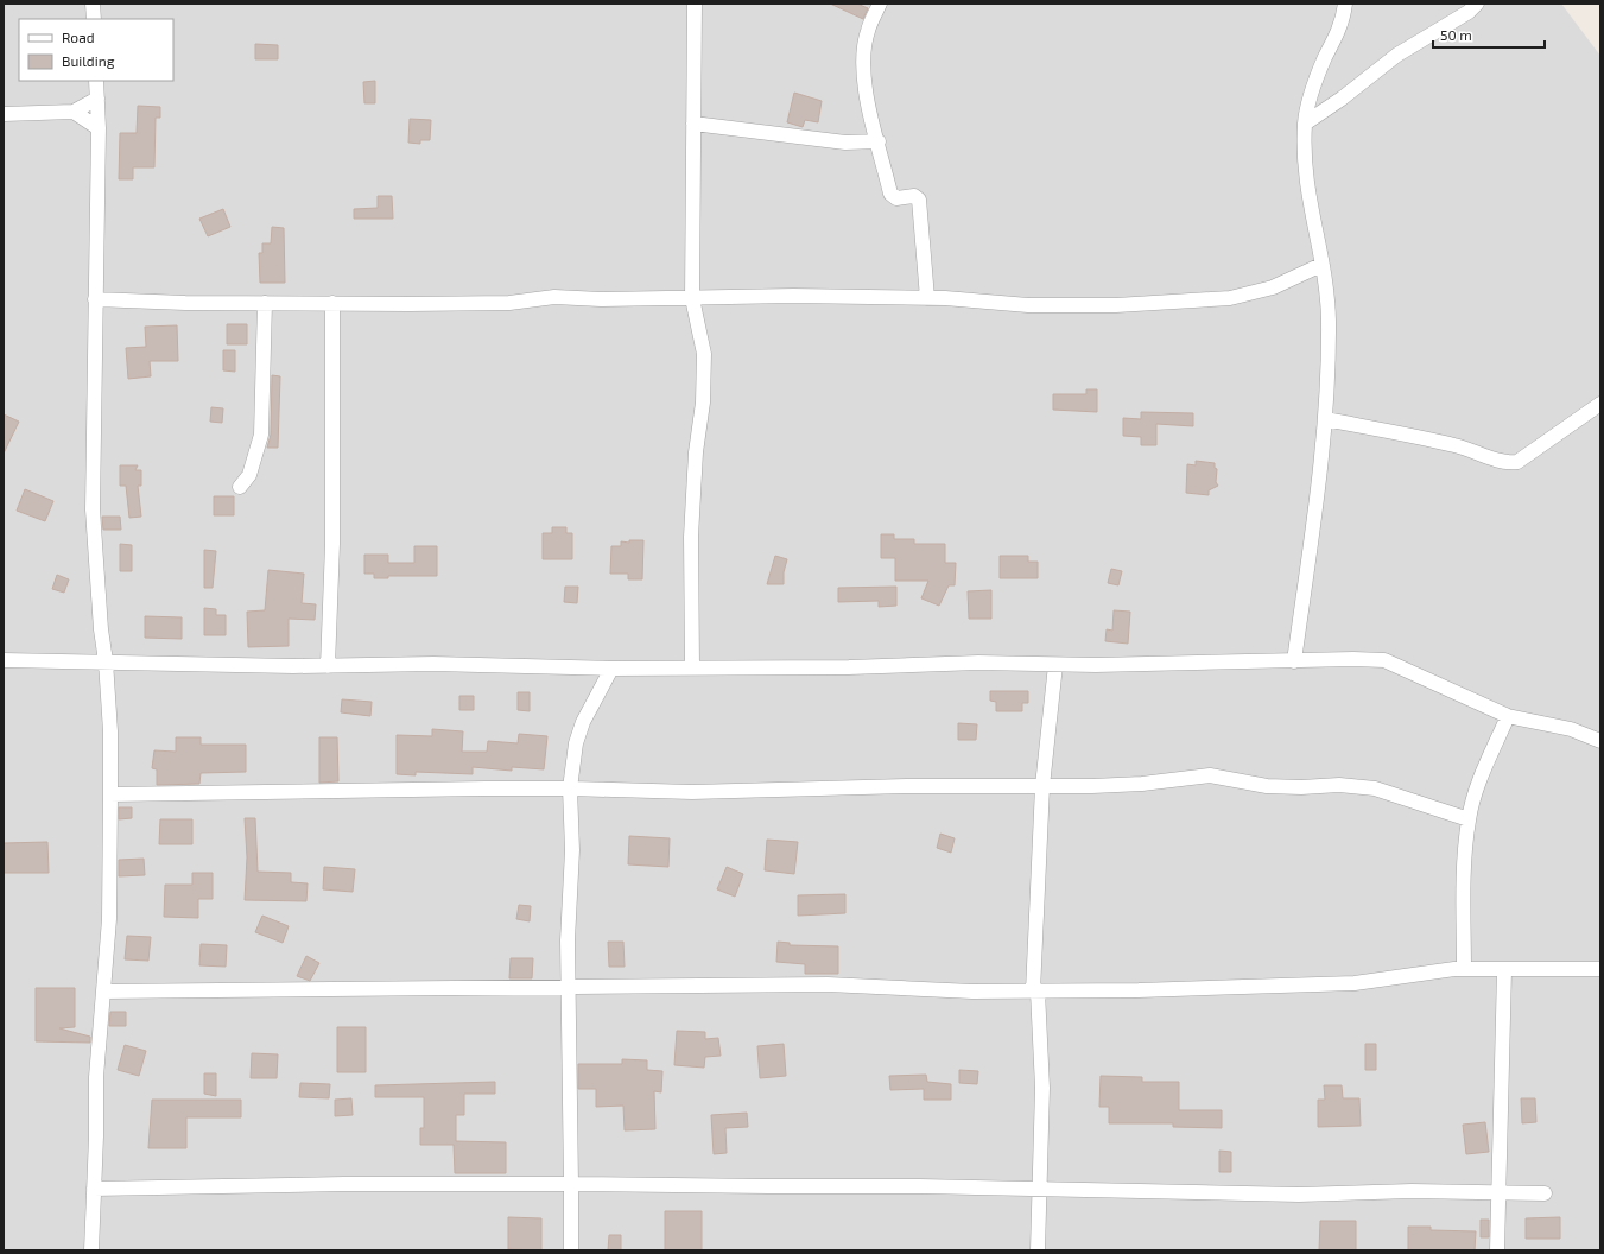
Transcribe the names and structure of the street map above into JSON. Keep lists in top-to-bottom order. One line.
{"legend":["Road","Building"],"scale_bar":"50 m"}
